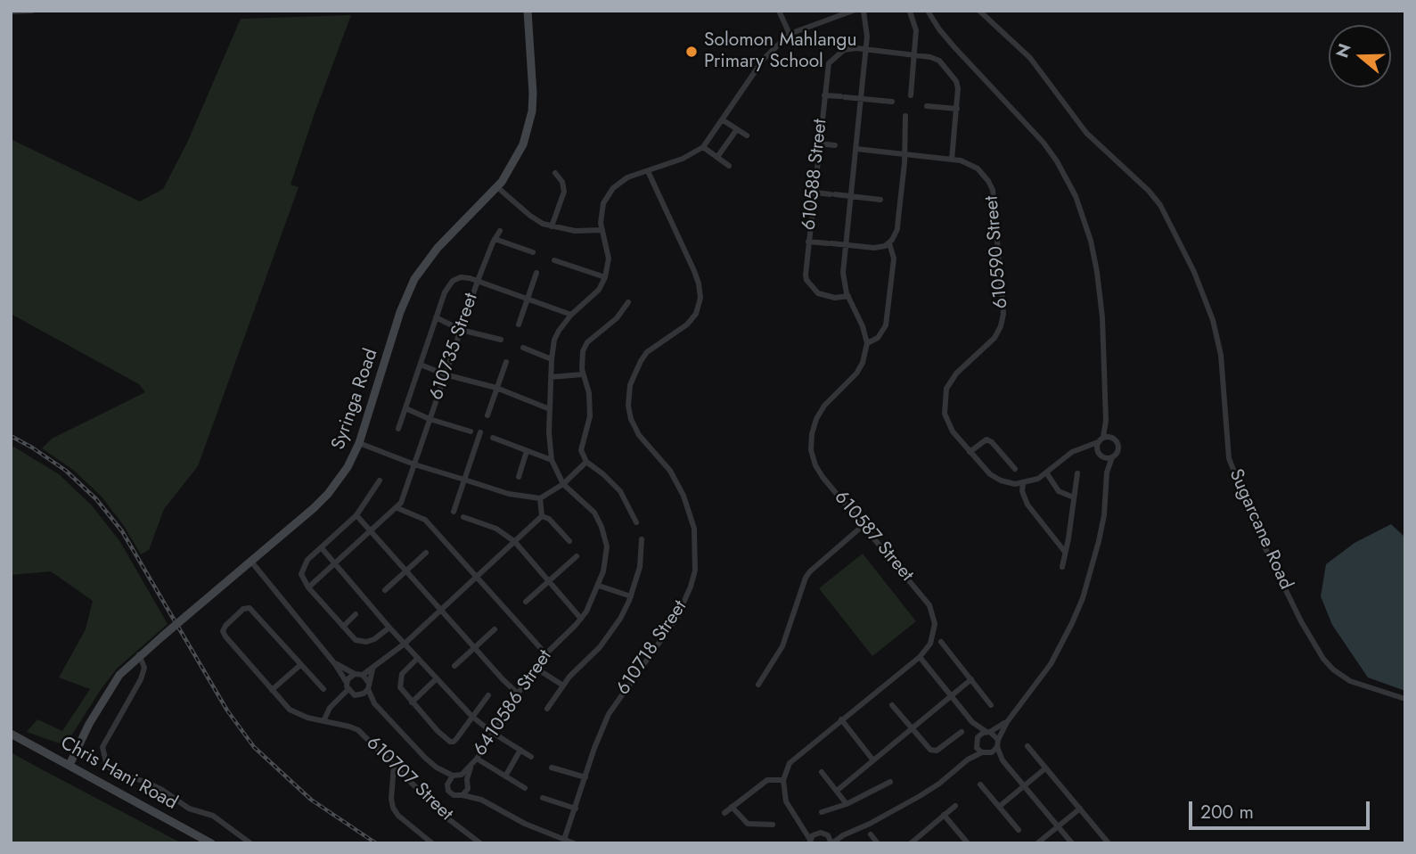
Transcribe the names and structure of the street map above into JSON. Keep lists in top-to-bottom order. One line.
{"streets":{"street":["610588 Street","610590 Street","610735 Street","Syringa Road","Sugarcane Road","610587 Street","610718 Street","6410586 Street","Chris Hani Road","610707 Street"]},"crossings":[["610588 Street","610590 Street"],["Syringa Road","Chris Hani Road"]],"places":["Solomon Mahlangu Primary School"],"scale_bar":"200 m","north":"left"}
